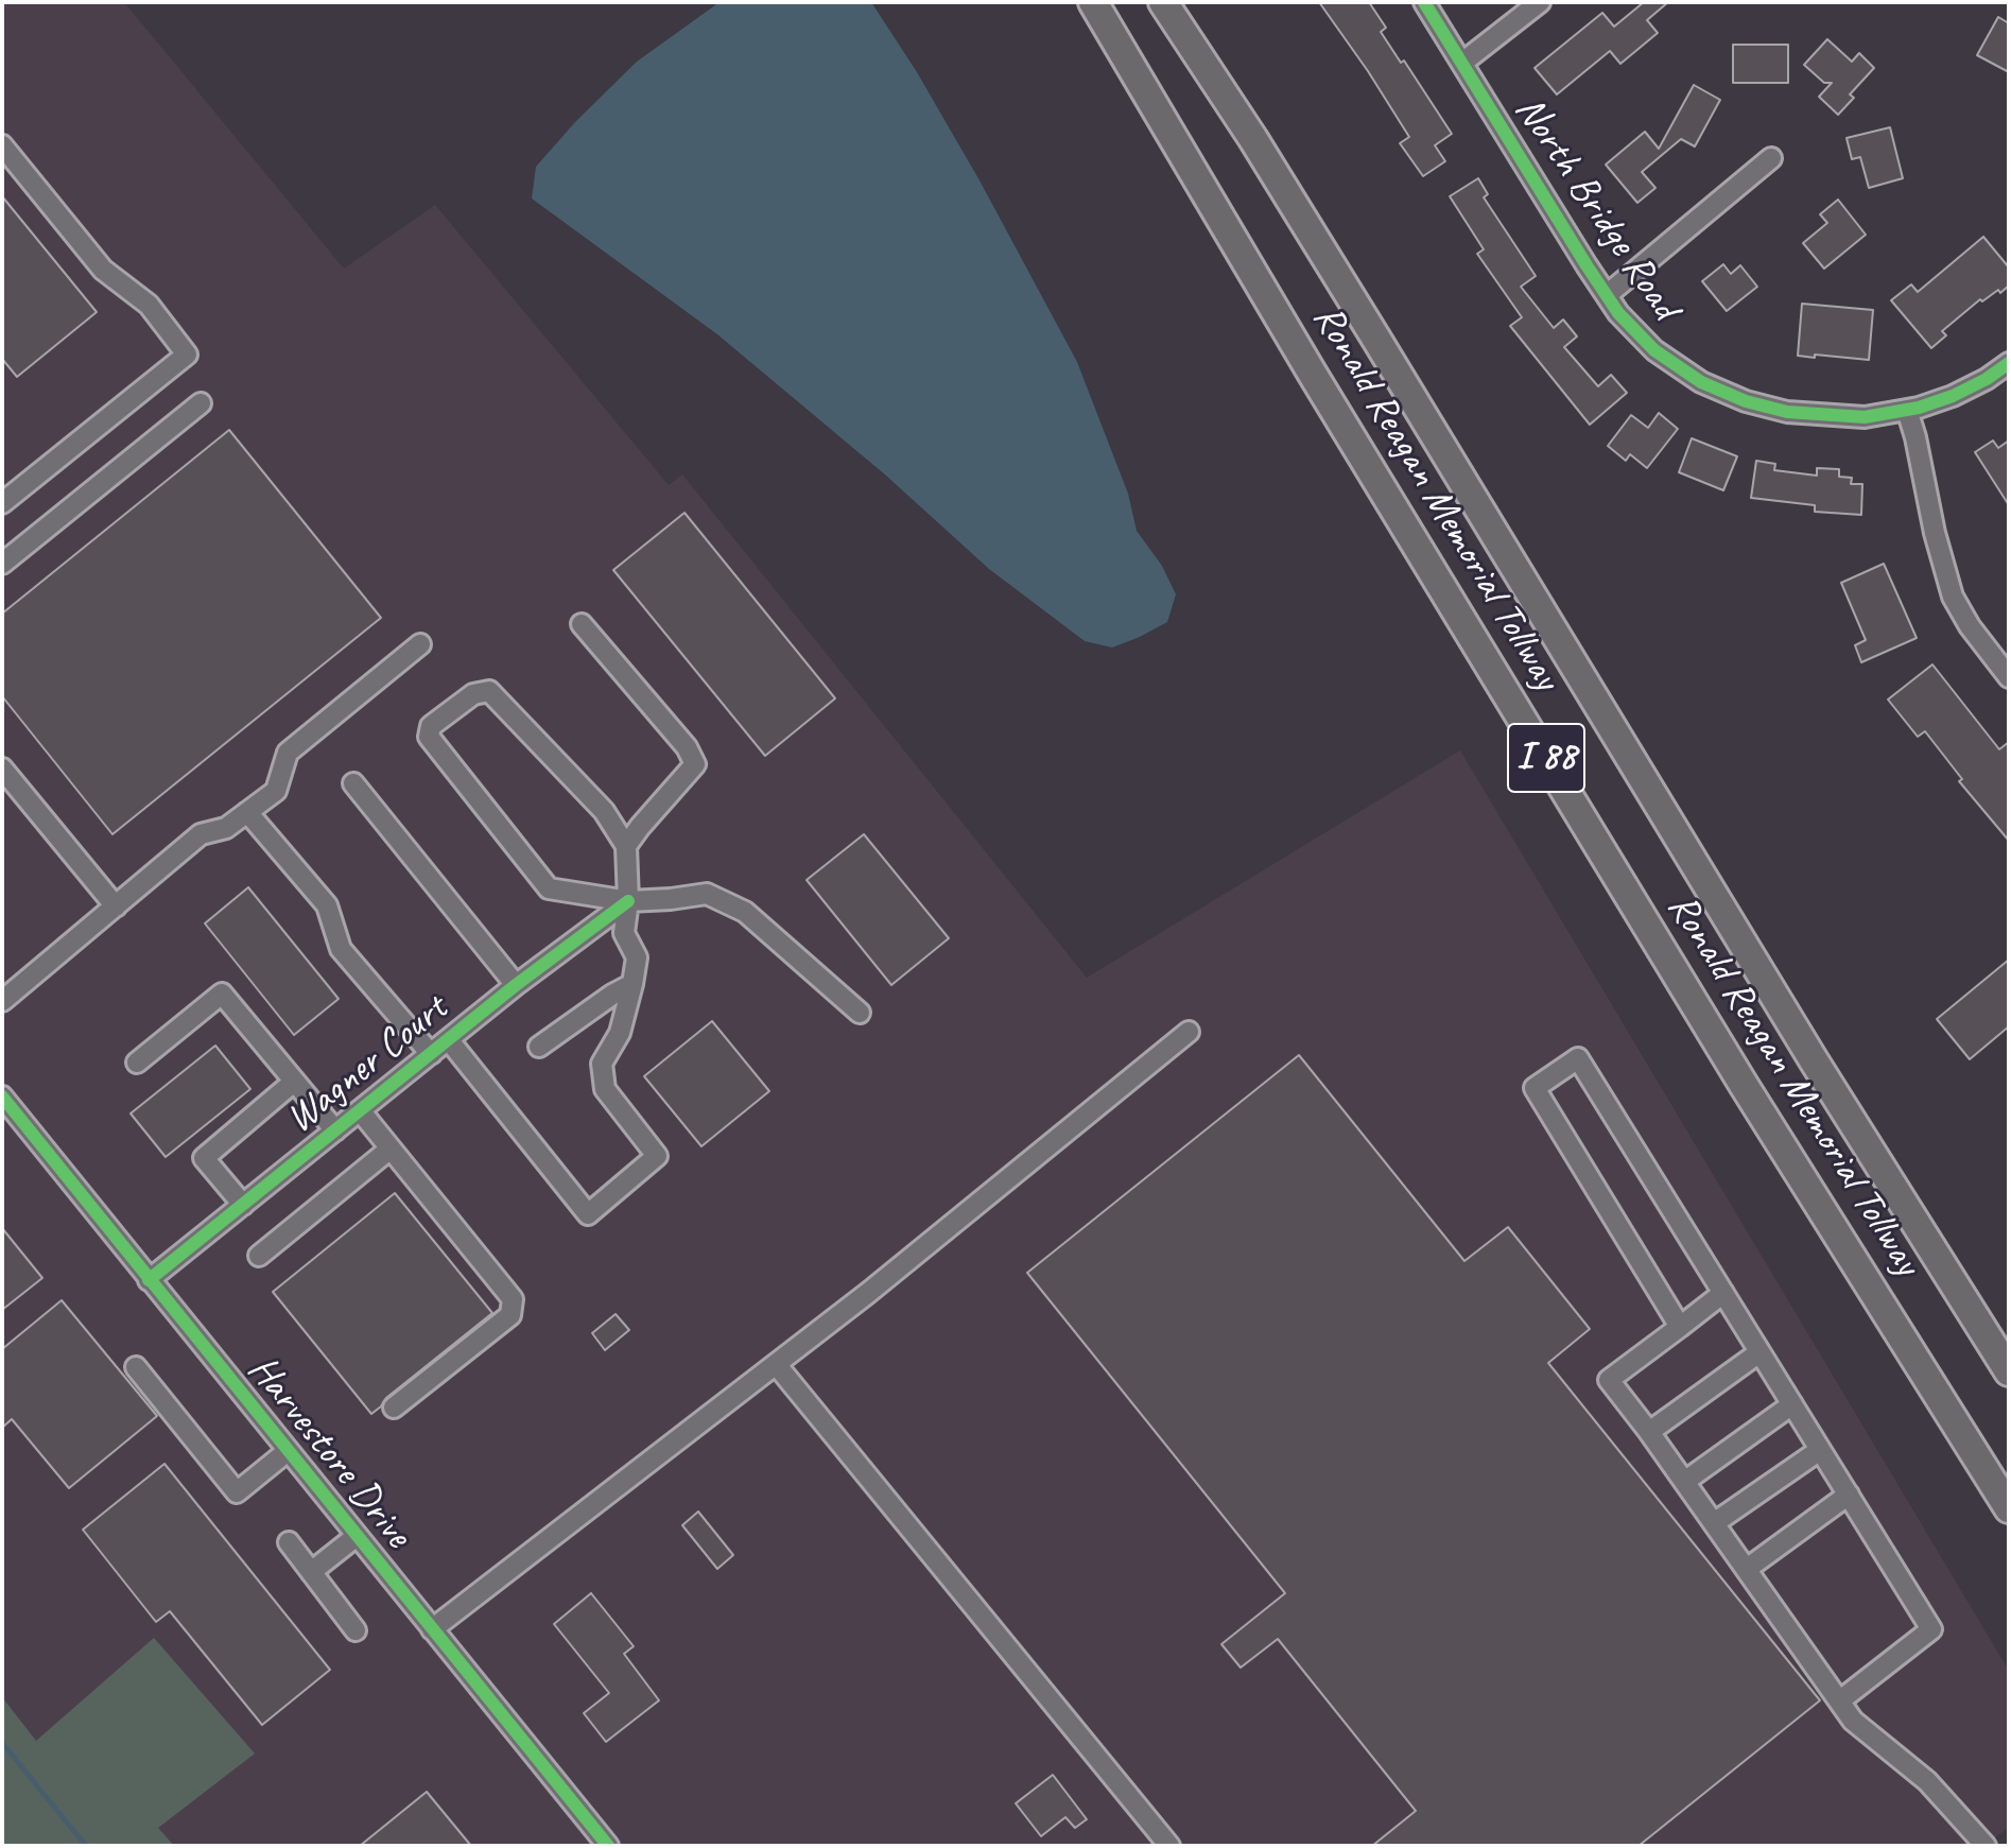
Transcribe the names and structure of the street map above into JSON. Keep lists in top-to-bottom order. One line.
{"streets":{"highway":["Ronald Reagan Memorial Tollway","I 88"],"street":["North Bridge Road","Wagner Court","Harvestore Drive"]},"crossings":[["Wagner Court","Harvestore Drive"]]}
